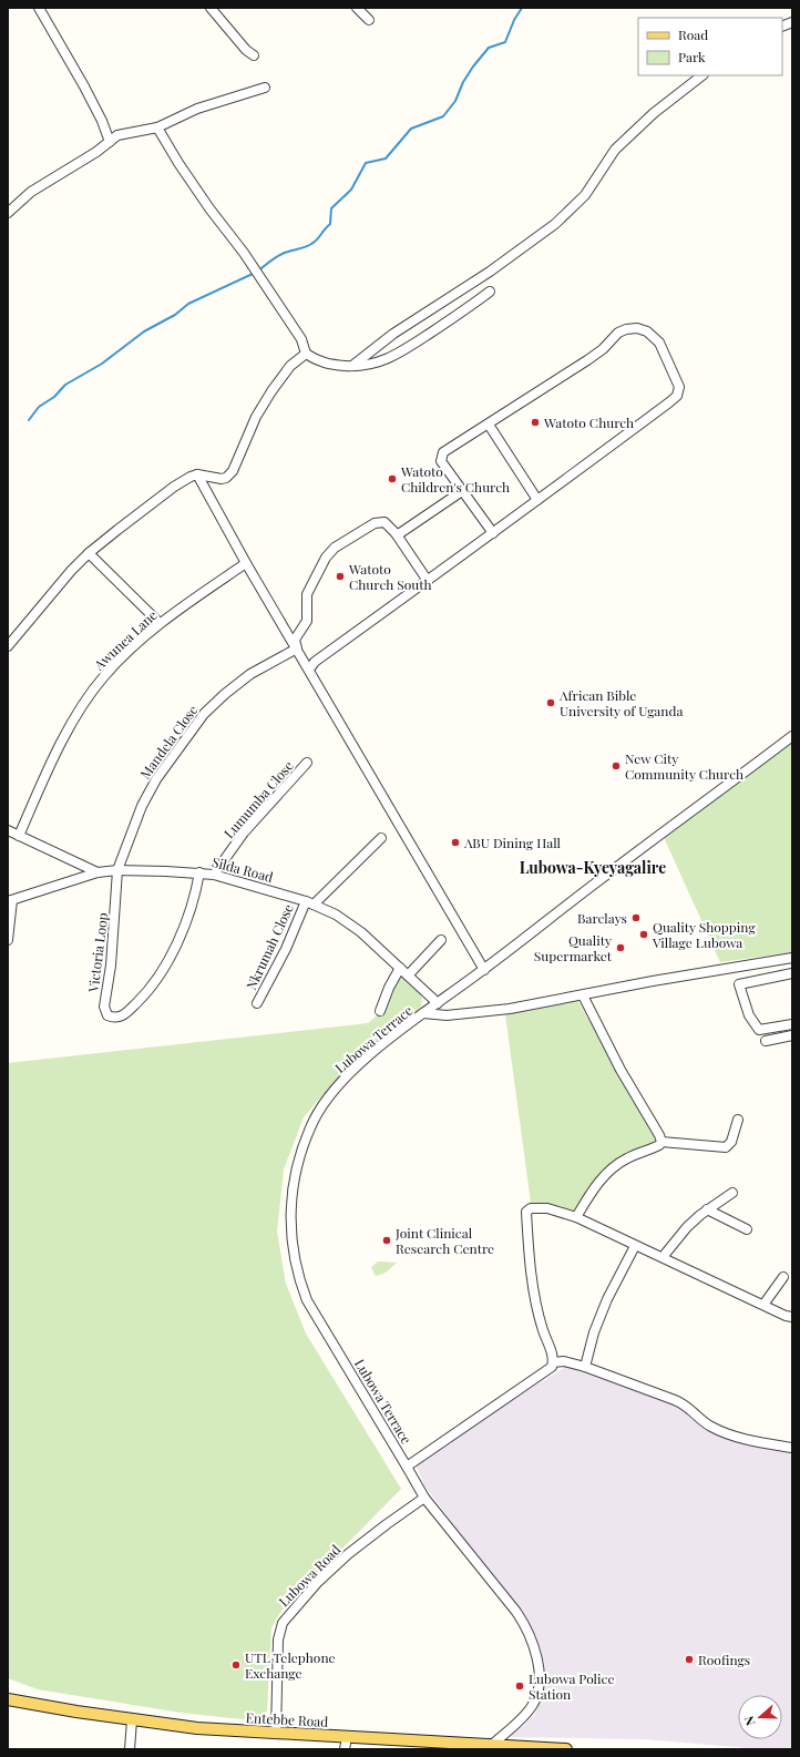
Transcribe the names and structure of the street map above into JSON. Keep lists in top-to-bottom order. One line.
{"streets":{"main road":["Entebbe Road"],"street":["Awunea Lane","Mandela Close","Lumumba Close","Silda Road","Nkrumah Close","Victoria Loop","Lubowa Terrace","Lubowa Road"]},"crossings":[["Mandela Close","Silda Road"],["Mandela Close","Victoria Loop"],["Lumumba Close","Silda Road"],["Silda Road","Nkrumah Close"],["Silda Road","Victoria Loop"],["Silda Road","Lubowa Terrace"],["Lubowa Terrace","Lubowa Road"],["Lubowa Terrace","Entebbe Road"],["Lubowa Road","Entebbe Road"]],"districts":["Lubowa-Kyeyagalire"],"places":["Watoto Church","Watoto Children's Church","Watoto Church South","African Bible University of Uganda","New City Community Church","ABU Dining Hall","Barclays","Quality Shopping Village Lubowa","Quality Supermarket","Joint Clinical Research Centre","Roofings","UTL Telephone Exchange","Lubowa Police Station"],"legend":["Road","Park"],"north":"left"}
